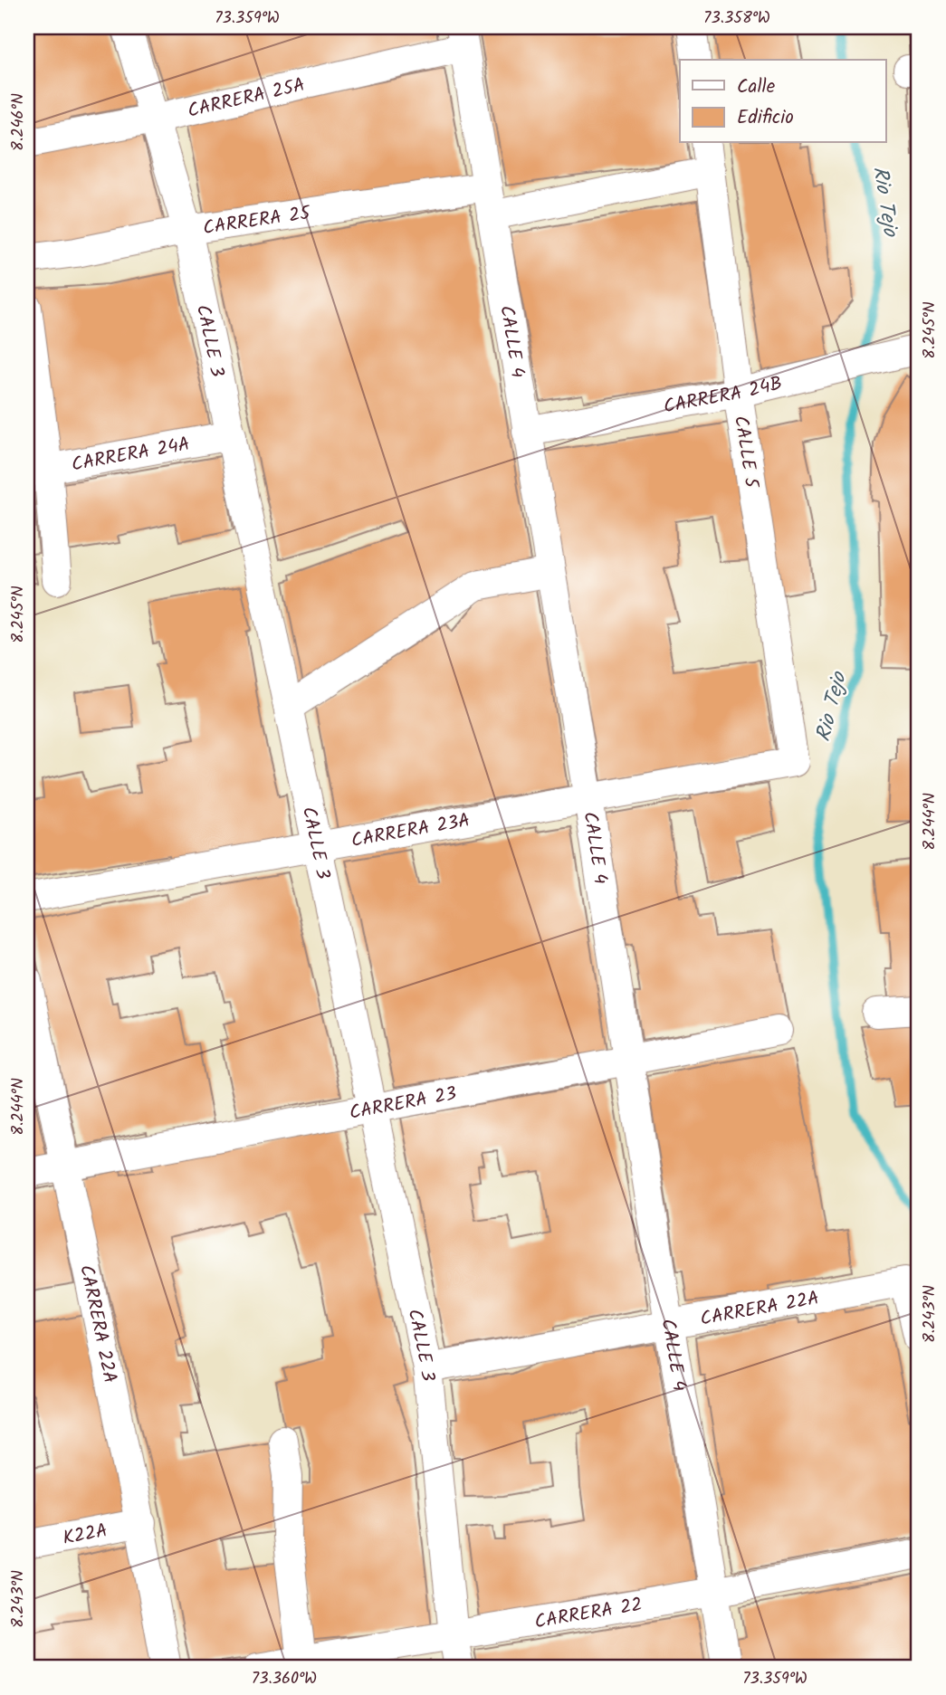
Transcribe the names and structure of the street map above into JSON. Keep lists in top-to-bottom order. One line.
{"streets":{"street":["CARRERA 25A","CARRERA 25","CALLE 3","CALLE 4","CARRERA 24B","CALLE 5","CARRERA 24A","CARRERA 23A","CARRERA 23","CARRERA 22A","K22A","CARRERA 22"]},"crossings":[["CARRERA 25A","CALLE 3"],["CARRERA 25A","CALLE 4"],["CARRERA 25","CALLE 3"],["CARRERA 25","CALLE 4"],["CALLE 3","CARRERA 24A"],["CALLE 3","CARRERA 23A"],["CALLE 3","CARRERA 23"],["CALLE 3","CARRERA 22A"],["CALLE 3","CARRERA 22"],["CALLE 4","CARRERA 24B"],["CALLE 4","CARRERA 23A"],["CALLE 4","CARRERA 23"],["CALLE 4","CARRERA 22A"],["CALLE 4","CARRERA 22"],["CARRERA 24B","CALLE 5"],["CALLE 5","CARRERA 23A"],["CARRERA 23","CARRERA 22A"],["CARRERA 22A","K22A"]],"water":["Rio Tejo"],"legend":["Calle","Edificio"],"coordinates":["73.359°W","73.358°W","8.246°N","8.245°N","8.244°N","8.243°N","73.360°W"]}
